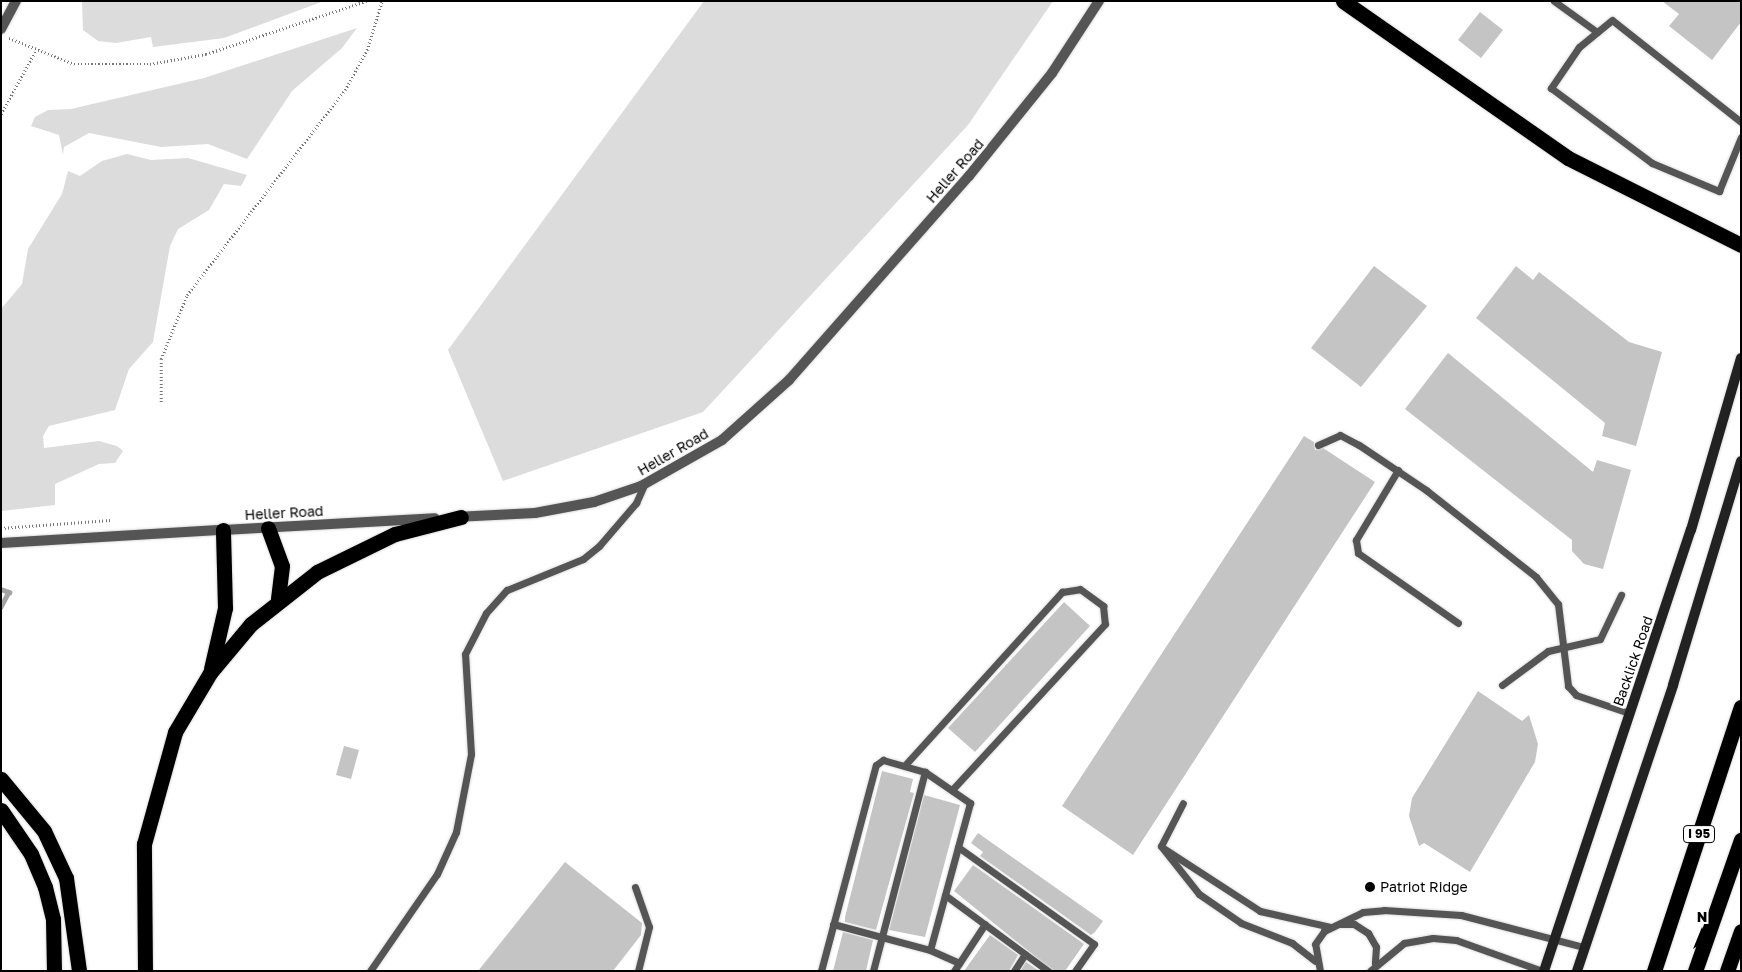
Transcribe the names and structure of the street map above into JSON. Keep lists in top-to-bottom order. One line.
{"streets":{"highway":["I 95"],"main road":["Backlick Road"],"street":["Heller Road"]},"places":["Patriot Ridge"],"north":"top"}
